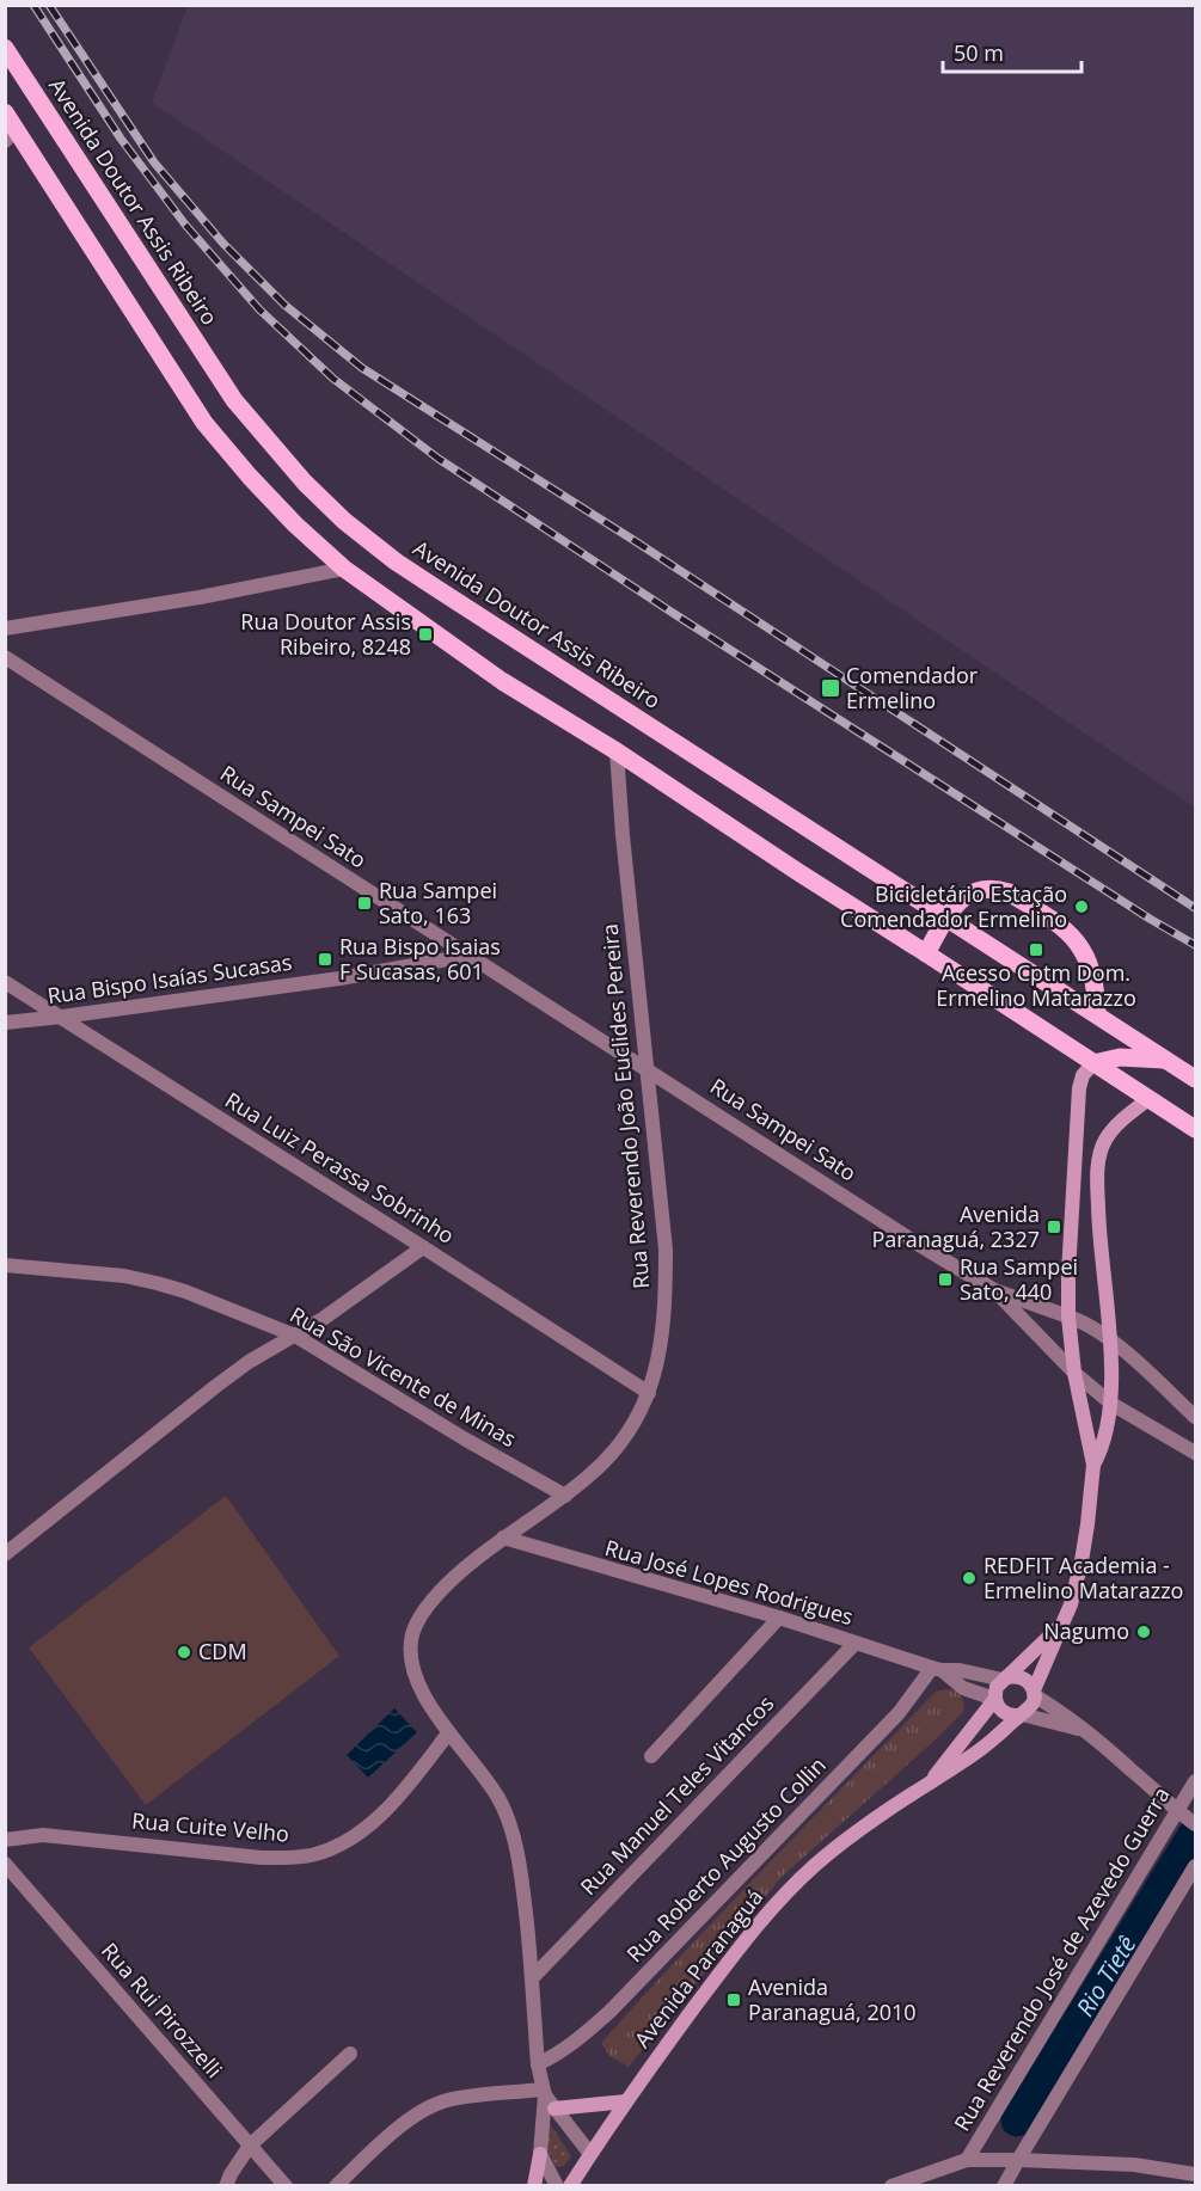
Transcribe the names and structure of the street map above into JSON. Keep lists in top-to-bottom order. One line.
{"streets":{"main road":["Avenida Doutor Assis Ribeiro","Avenida Paranaguá"],"street":["Rua Sampei Sato","Rua Bispo Isaías Sucasas","Rua Reverendo João Euclides Pereira","Rua Luiz Perassa Sobrinho","Rua São Vicente de Minas","Rua José Lopes Rodrigues","Rua Manuel Teles Vitancos","Rua Cuite Velho","Rua Roberto Augusto Collin","Rua Reverendo José de Azevedo Guerra","Rua Rui Pirozzelli"]},"crossings":[["Rua Sampei Sato","Rua Bispo Isaías Sucasas"],["Rua Sampei Sato","Rua Reverendo João Euclides Pereira"],["Rua Bispo Isaías Sucasas","Rua Luiz Perassa Sobrinho"],["Rua Reverendo João Euclides Pereira","Rua Luiz Perassa Sobrinho"],["Rua Reverendo João Euclides Pereira","Rua São Vicente de Minas"],["Rua Reverendo João Euclides Pereira","Rua José Lopes Rodrigues"],["Rua Reverendo João Euclides Pereira","Rua Manuel Teles Vitancos"],["Rua Reverendo João Euclides Pereira","Rua Cuite Velho"],["Rua Reverendo João Euclides Pereira","Rua Roberto Augusto Collin"],["Rua Reverendo João Euclides Pereira","Avenida Paranaguá"],["Rua José Lopes Rodrigues","Rua Manuel Teles Vitancos"],["Rua José Lopes Rodrigues","Rua Roberto Augusto Collin"],["Rua José Lopes Rodrigues","Avenida Paranaguá"]],"water":["Rio Tietê"],"places":{"transit":["Rua Doutor Assis Ribeiro, 8248","Comendador Ermelino","Rua Sampei Sato, 163","Acesso Cptm Dom. Ermelino Matarazzo","Rua Bispo Isaias F Sucasas, 601","Avenida Paranaguá, 2327","Rua Sampei Sato, 440","Avenida Paranaguá, 2010"],"other":["Bicicletário Estação Comendador Ermelino","REDFIT Academia - Ermelino Matarazzo","Nagumo","CDM"]},"scale_bar":"50 m"}
